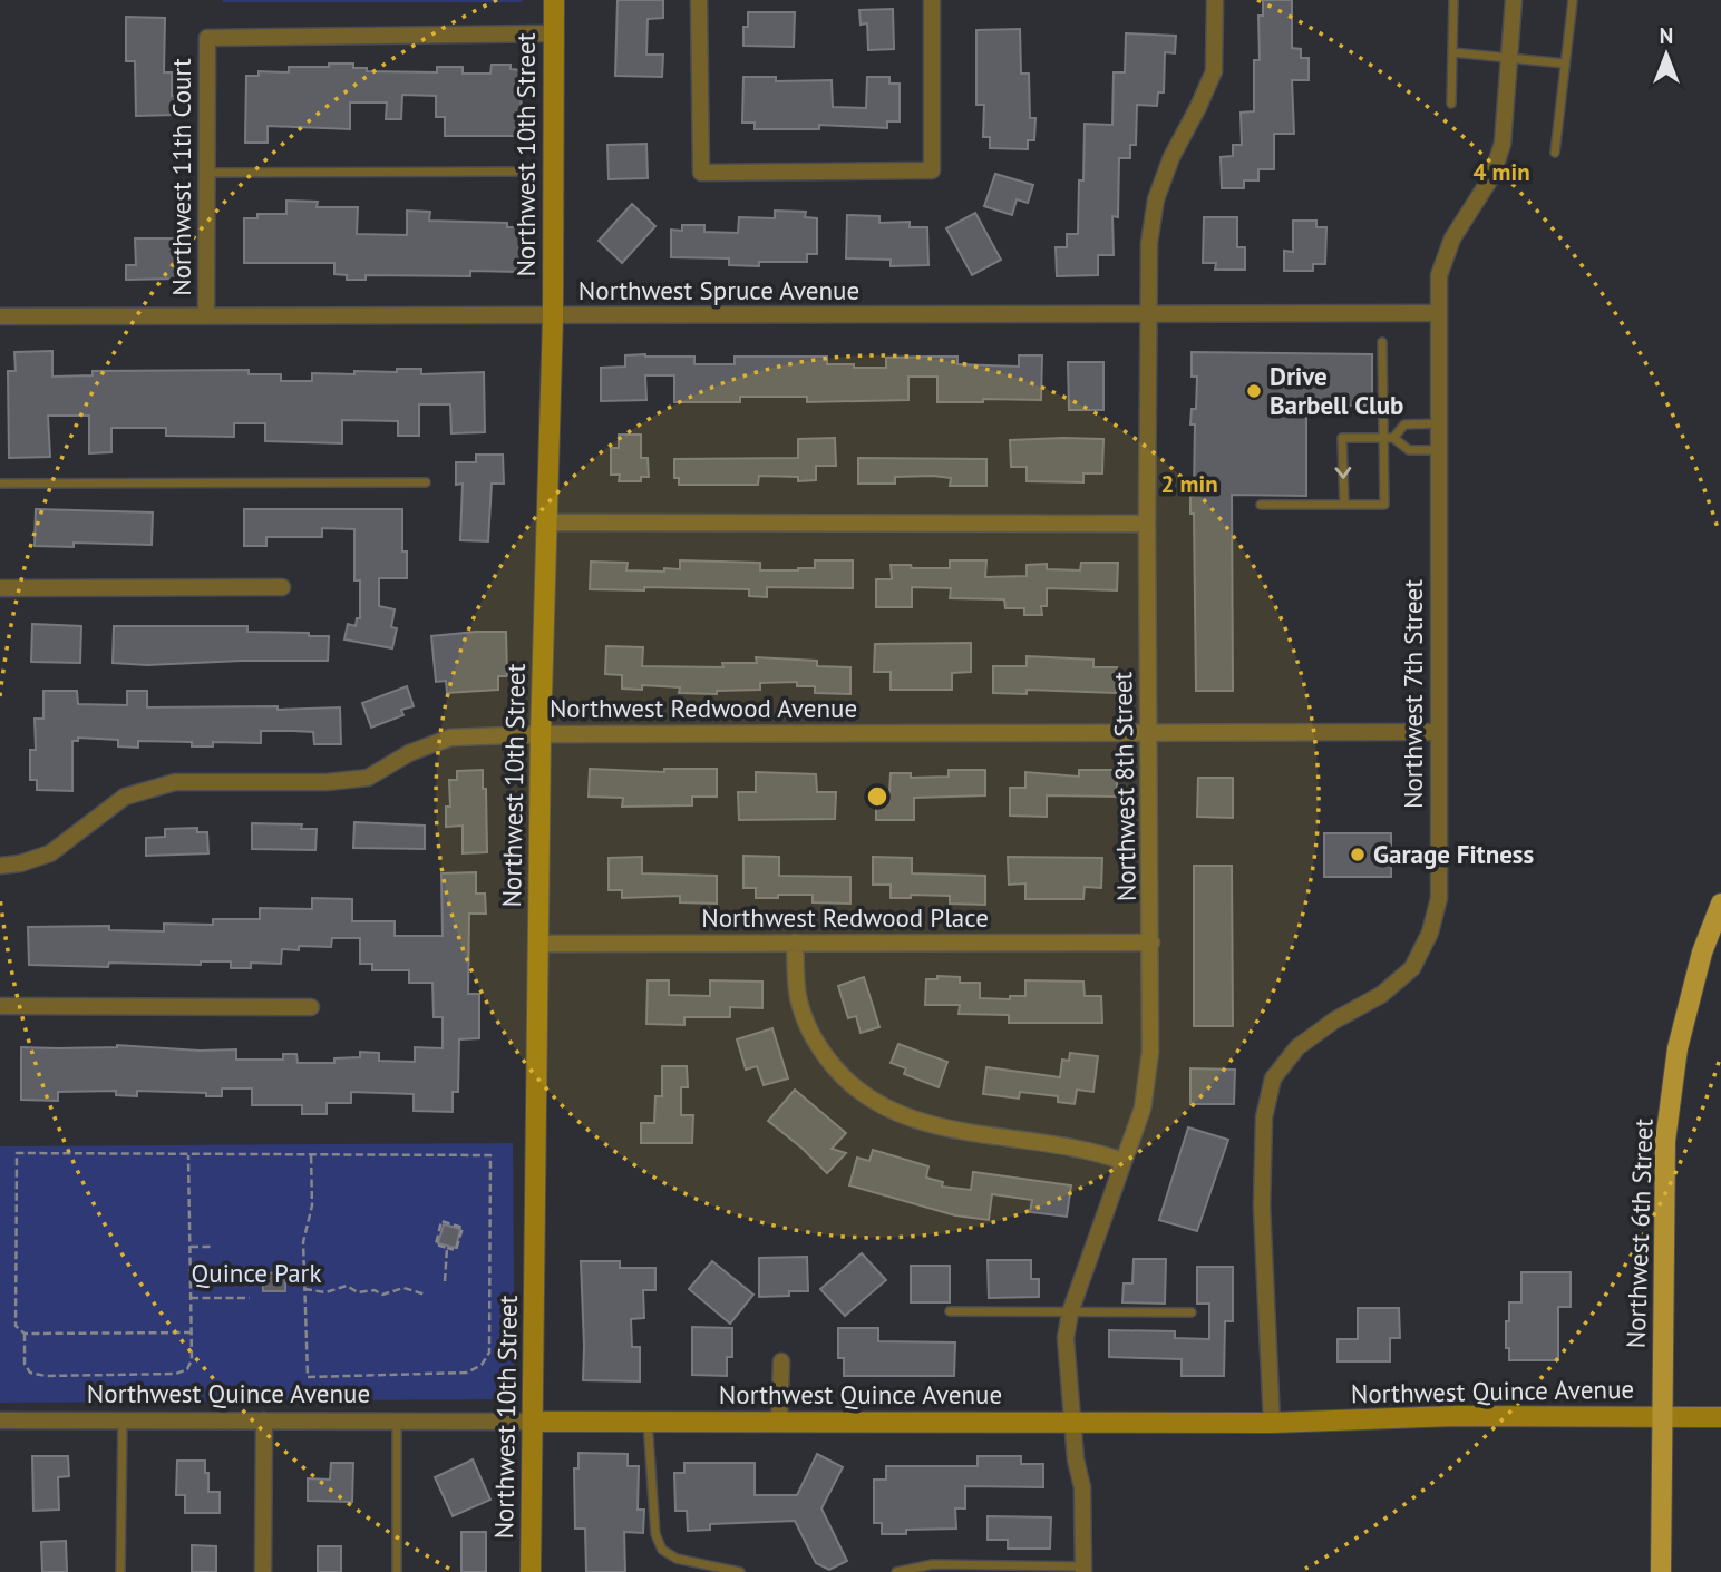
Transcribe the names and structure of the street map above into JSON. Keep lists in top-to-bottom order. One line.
{"streets":{"main road":["Northwest 6th Street"],"street":["Northwest 10th Street","Northwest 11th Court","Northwest Spruce Avenue","Northwest 7th Street","Northwest Redwood Avenue","Northwest 8th Street","Northwest Redwood Place","Northwest Quince Avenue"]},"crossings":[["Northwest 10th Street","Northwest 11th Court"],["Northwest 10th Street","Northwest Spruce Avenue"],["Northwest 10th Street","Northwest Redwood Avenue"],["Northwest 10th Street","Northwest Redwood Place"],["Northwest 10th Street","Northwest Quince Avenue"],["Northwest 11th Court","Northwest Spruce Avenue"],["Northwest Spruce Avenue","Northwest 7th Street"],["Northwest Spruce Avenue","Northwest 8th Street"],["Northwest 7th Street","Northwest Redwood Avenue"],["Northwest 7th Street","Northwest Quince Avenue"],["Northwest Redwood Avenue","Northwest 8th Street"],["Northwest 8th Street","Northwest Redwood Place"],["Northwest 8th Street","Northwest Quince Avenue"],["Northwest 6th Street","Northwest Quince Avenue"]],"parks":["Quince Park"],"places":["Drive Barbell Club","Garage Fitness"],"north":"top","rings":["4 min","2 min"]}
